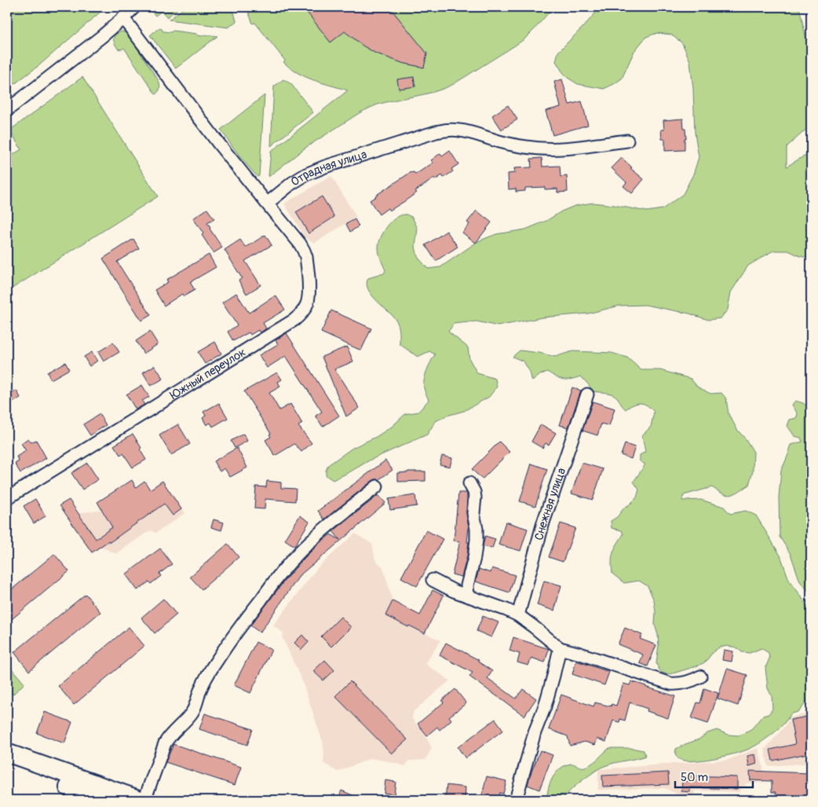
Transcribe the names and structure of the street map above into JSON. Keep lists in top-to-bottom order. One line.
{"streets":{"street":["Отрадная улица","Южный переулок","Снежная улица"]},"crossings":[["Отрадная улица","Южный переулок"]],"scale_bar":"50 m"}
